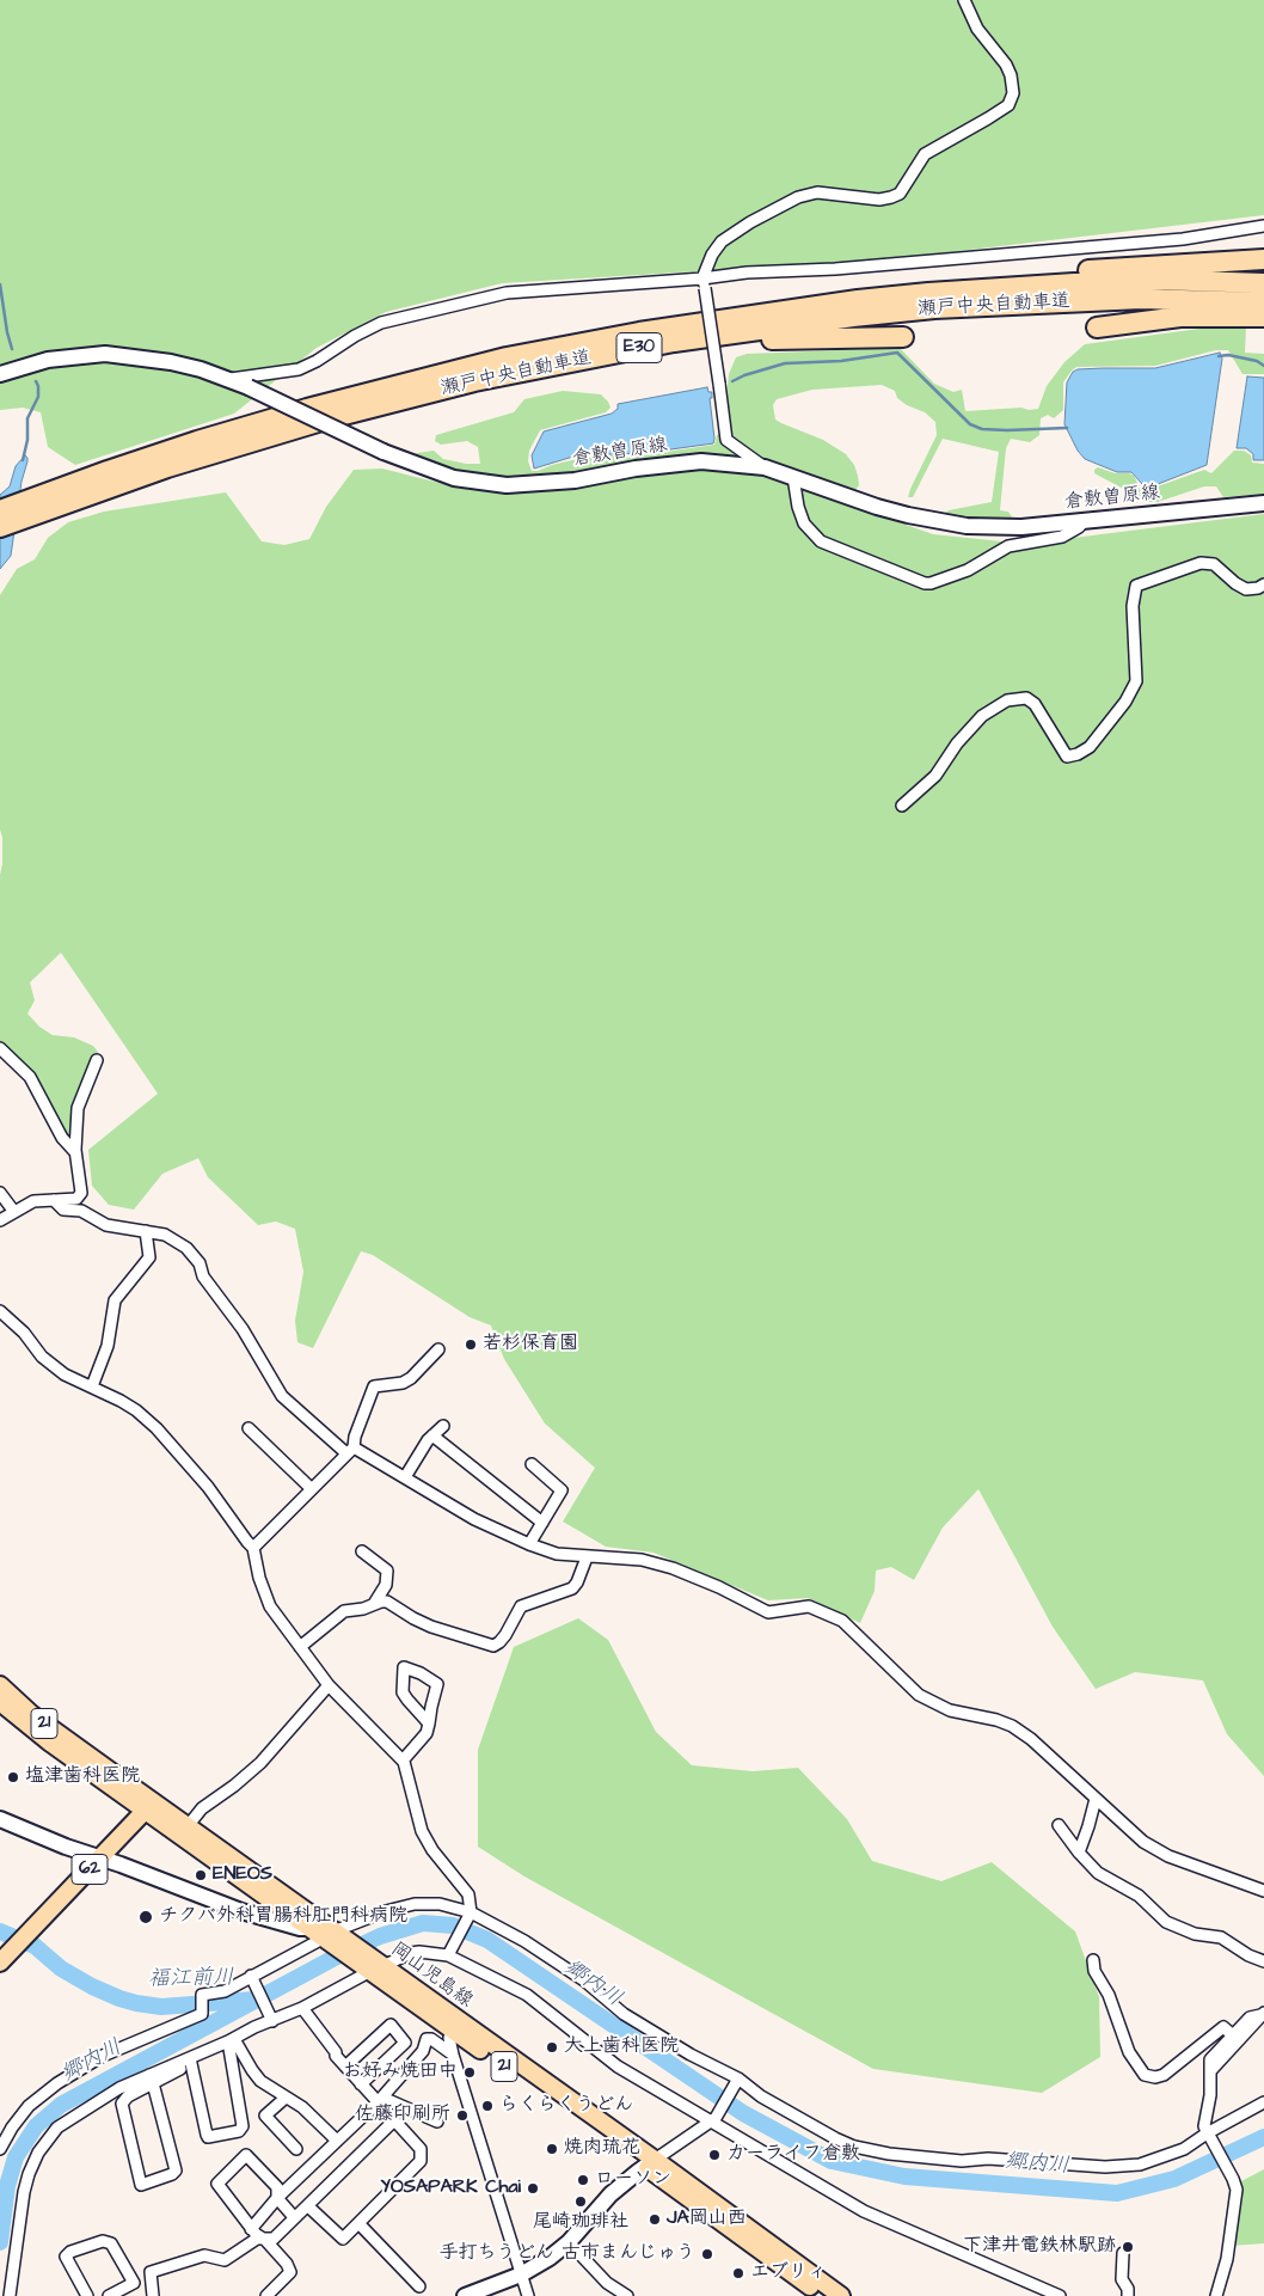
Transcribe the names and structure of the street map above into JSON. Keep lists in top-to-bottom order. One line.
{"streets":{"highway":["瀬戸中央自動車道","E30"],"main road":["21","62","岡山児島線"],"street":["倉敷曽原線"]},"crossings":[["62","岡山児島線"]],"water":["福江前川","郷内川"],"places":["若杉保育園","塩津歯科医院","ENEOS","チクバ外科胃腸科肛門科病院","大上歯科医院","お好み焼田中","らくらくうどん","佐藤印刷所","焼肉琉花","カーライフ倉敷","ローソン","YOSAPARK Chai","尾崎珈琲社","JA岡山西","下津井電鉄林駅跡","手打ちうどん 古市まんじゅう","エブリィ"]}
